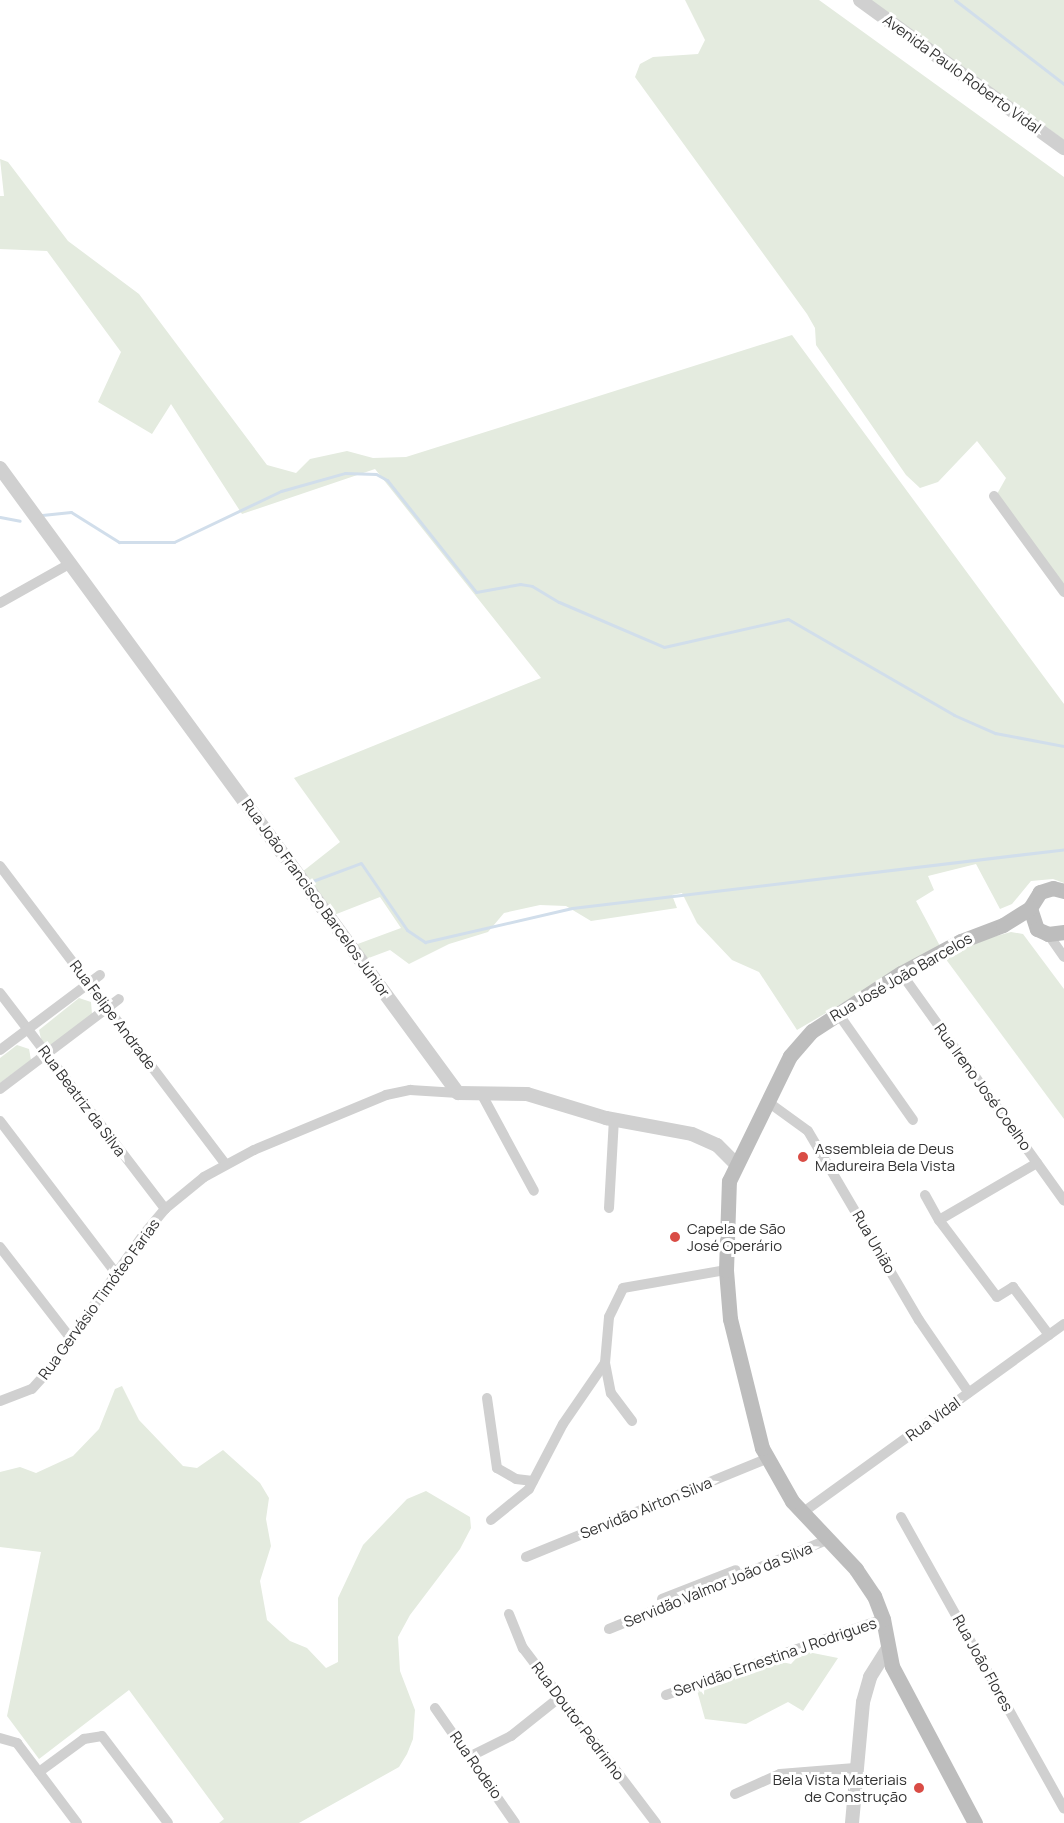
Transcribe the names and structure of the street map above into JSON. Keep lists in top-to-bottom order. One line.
{"streets":{"main road":["Rua José João Barcelos"],"street":["Avenida Paulo Roberto Vidal","Rua João Francisco Barcelos Júnior","Rua Felipe Andrade","Rua Ireno José Coelho","Rua Beatriz da Silva","Rua União","Rua Gervásio Timóteo Farias","Rua Vidal","Servidão Airton Silva","Servidão Valmor João da Silva","Servidão Ernestina J Rodrigues","Rua João Flores","Rua Doutor Pedrinho","Rua Rodeio"]},"crossings":[["Rua João Francisco Barcelos Júnior","Rua Gervásio Timóteo Farias"],["Rua José João Barcelos","Rua Ireno José Coelho"],["Rua José João Barcelos","Rua União"],["Rua José João Barcelos","Rua Vidal"],["Rua José João Barcelos","Servidão Airton Silva"],["Rua José João Barcelos","Servidão Valmor João da Silva"],["Rua José João Barcelos","Servidão Ernestina J Rodrigues"],["Rua Felipe Andrade","Rua Gervásio Timóteo Farias"],["Rua Beatriz da Silva","Rua Gervásio Timóteo Farias"],["Rua União","Rua Vidal"]],"places":["Assembleia de Deus Madureira Bela Vista","Capela de São José Operário","Bela Vista Materiais de Construção"]}
